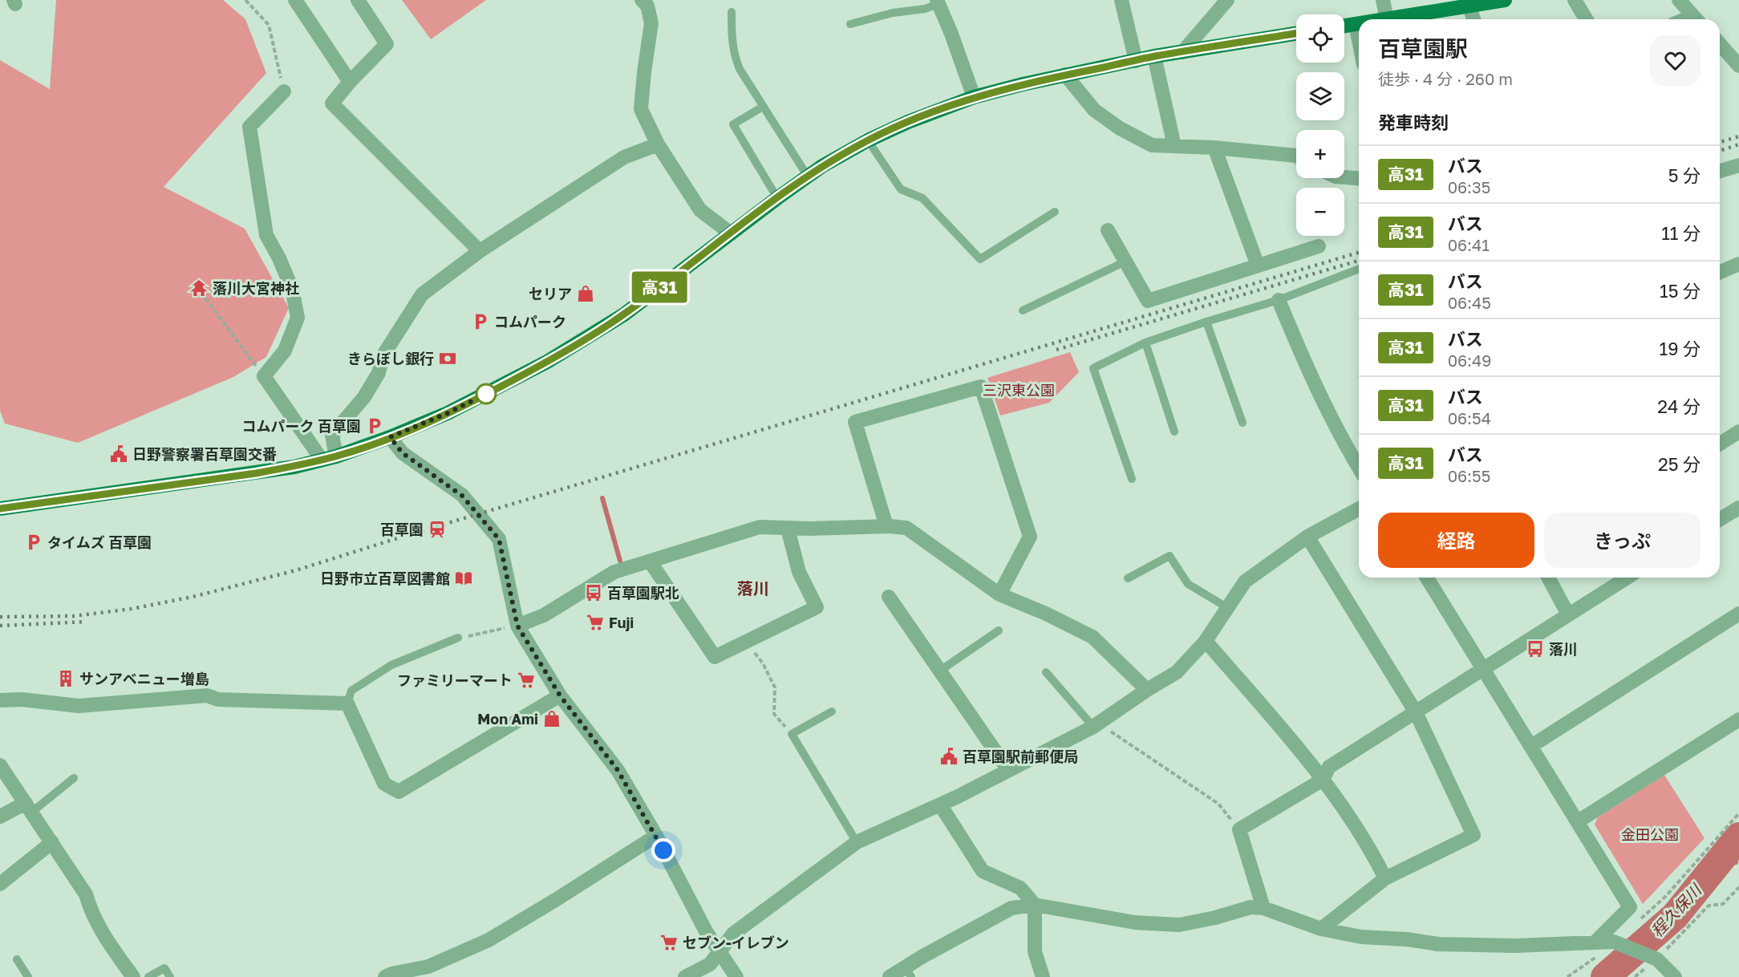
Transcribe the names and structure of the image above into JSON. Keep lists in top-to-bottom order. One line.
{"districts":["落川"],"water":["程久保川"],"parks":["三沢東公園","金田公園"],"places":{"temple":["落川大宮神社"],"shop":["セリア","Mon Ami"],"parking":["コムパーク","コムパーク 百草園","タイムズ 百草園"],"bank":["きらぼし銀行"],"public building":["日野警察署百草園交番","百草園駅前郵便局"],"station":["百草園"],"library":["日野市立百草図書館"],"bus stop":["百草園駅北","落川"],"supermarket":["Fuji","ファミリーマート","セブン-イレブン"],"building":["サンアベニュー増島"]},"lines":["bus line 高31"],"page":{"on_map":"高31","map_buttons":["+","−"],"heading":[["百草園駅","徒歩 · 4 分 · 260 m"],"発車時刻"],"list":[{"mark":"高31","name":"バス","note":"06:35","value":"5 分"},{"mark":"高31","name":"バス","note":"06:41","value":"11 分"},{"mark":"高31","name":"バス","note":"06:45","value":"15 分"},{"mark":"高31","name":"バス","note":"06:49","value":"19 分"},{"mark":"高31","name":"バス","note":"06:54","value":"24 分"},{"mark":"高31","name":"バス","note":"06:55","value":"25 分"}],"buttons":["経路","きっぷ"]}}
